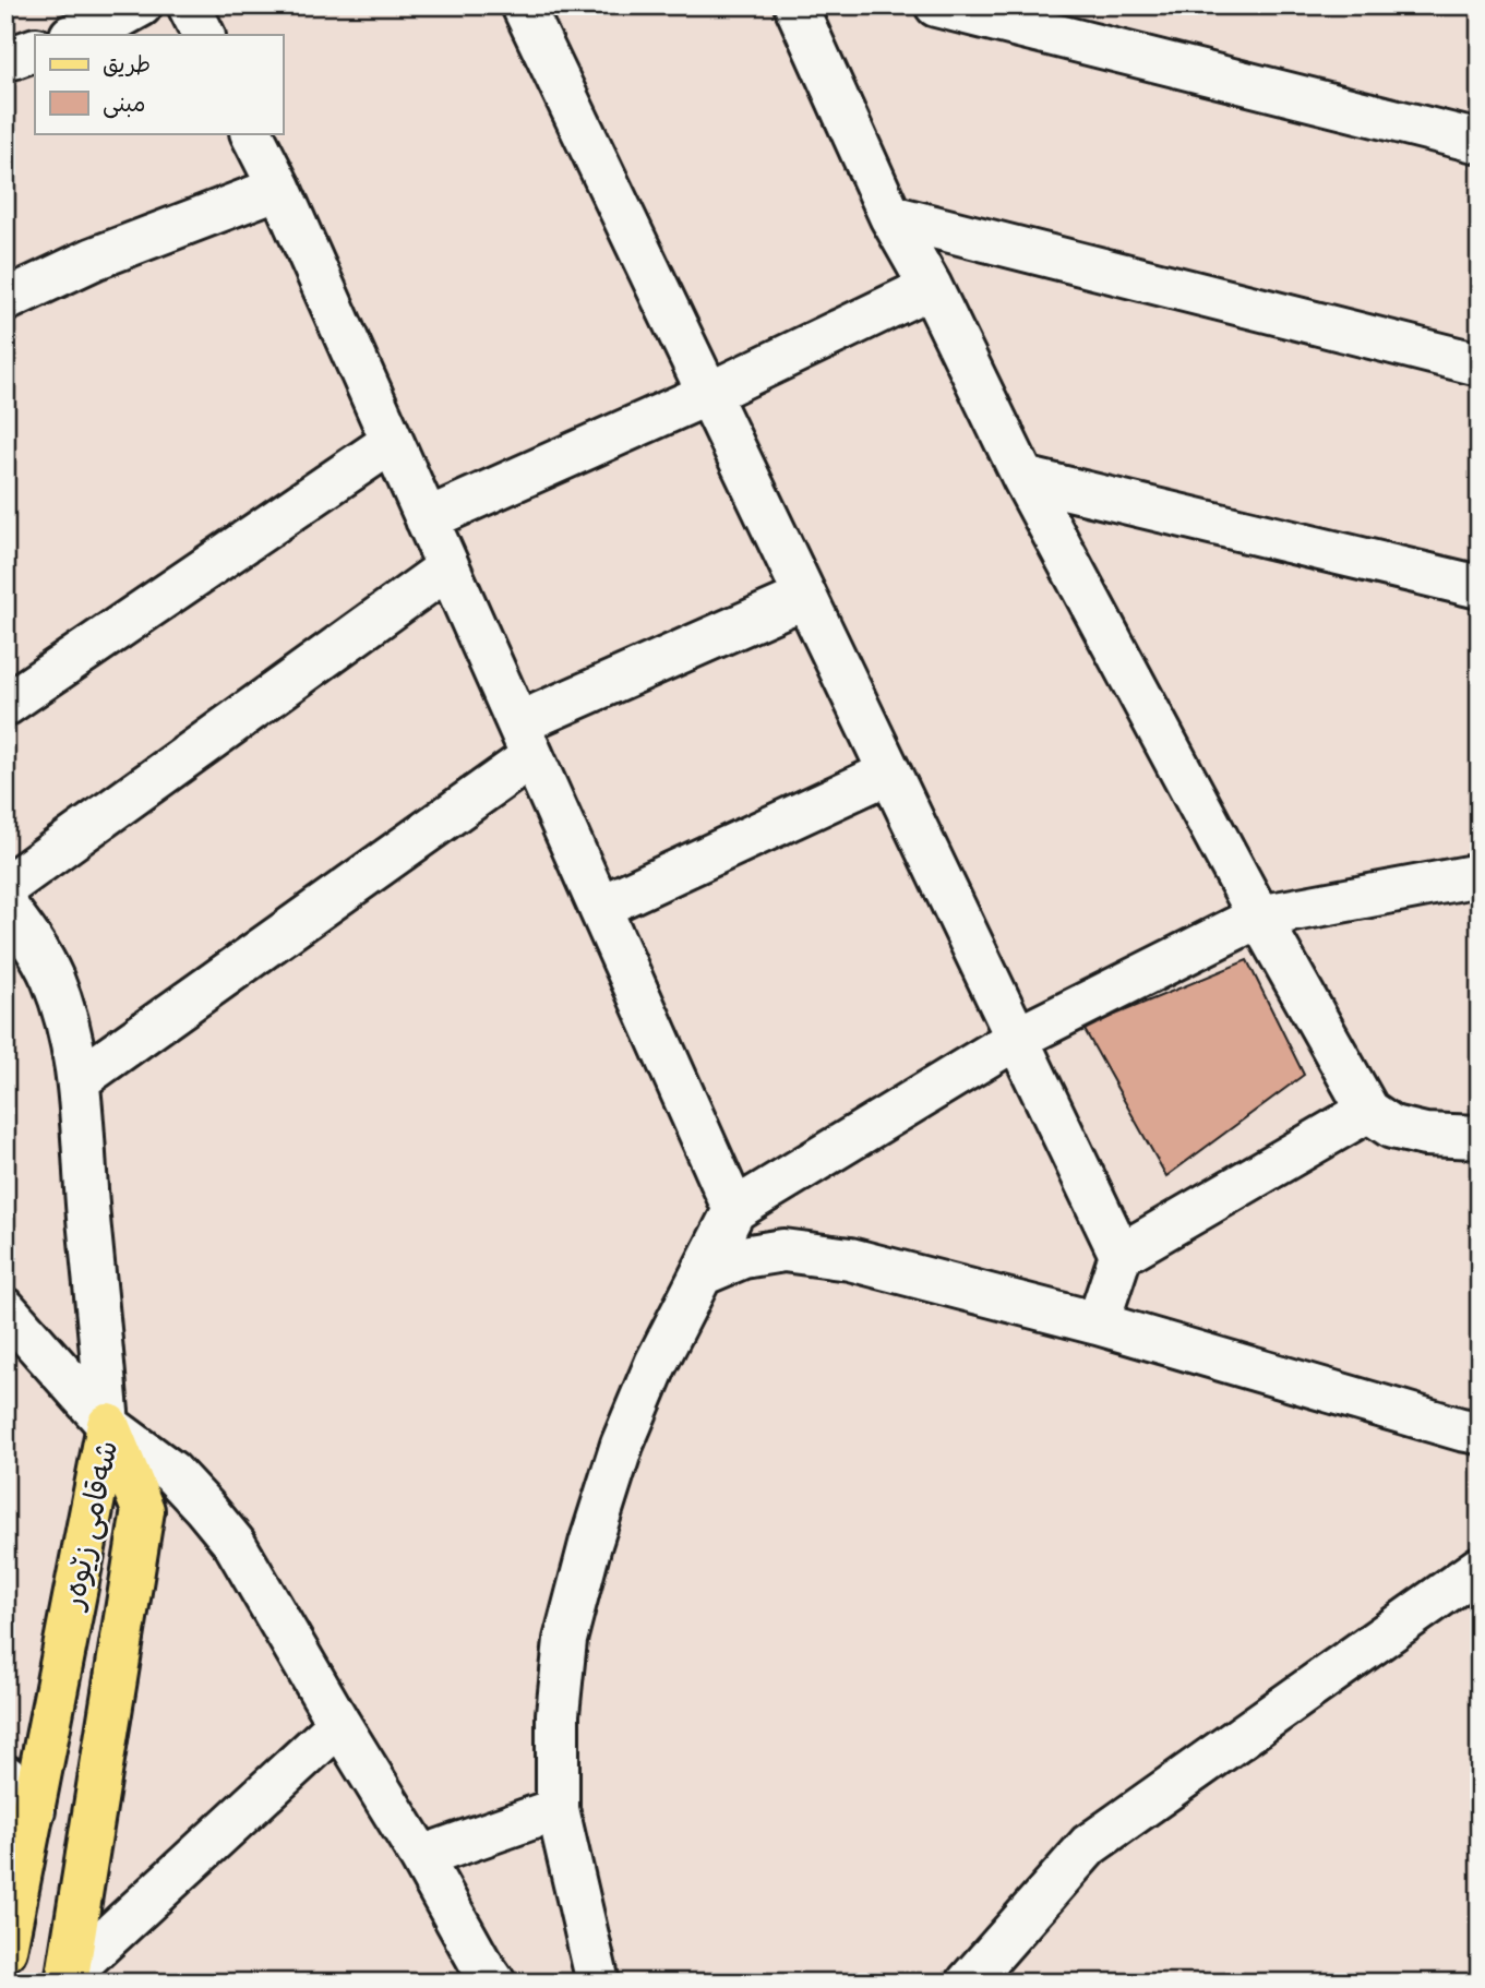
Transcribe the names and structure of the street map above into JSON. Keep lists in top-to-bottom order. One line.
{"streets":{"main road":["شەقامی زێوەر"]},"legend":["طريق","مبنى"]}
